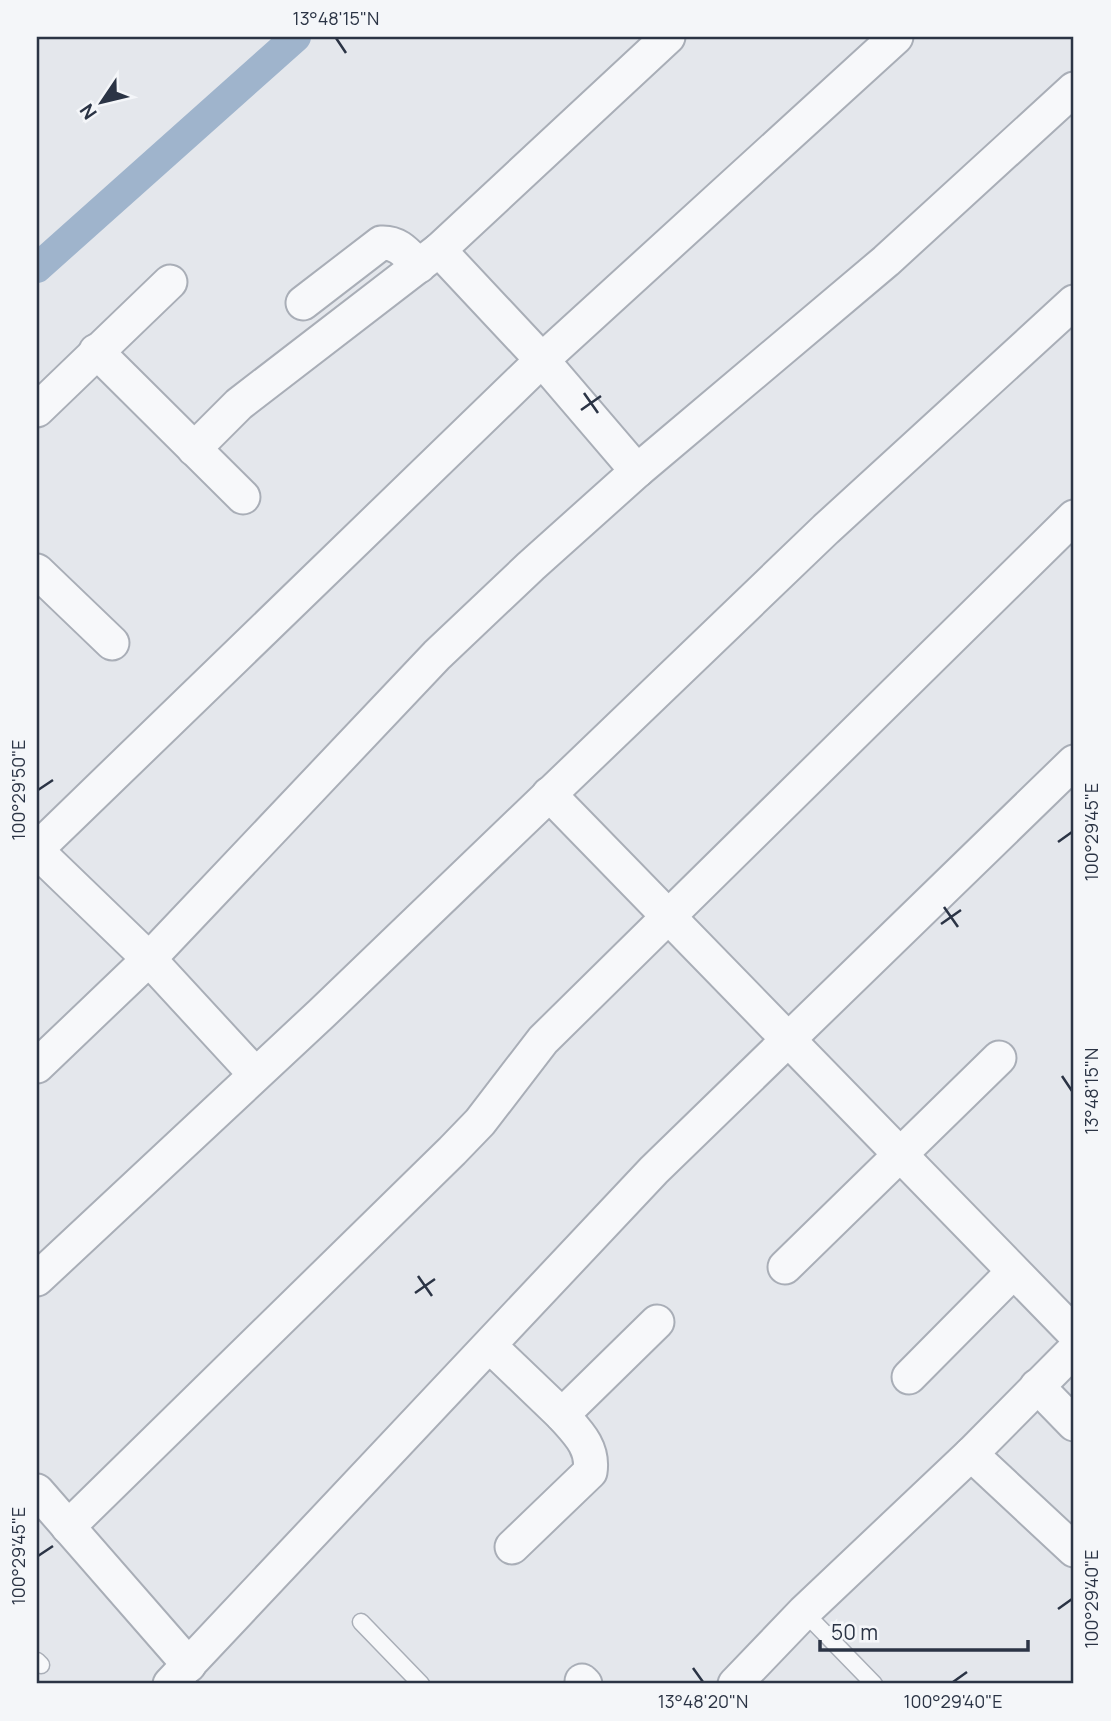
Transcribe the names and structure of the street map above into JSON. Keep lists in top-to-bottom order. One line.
{"scale_bar":"50 m","north":"bottom left","coordinates":["13°48'15\"N","100°29'50\"E","100°29'45\"E","100°29'40\"E","13°48'20\"N"]}
